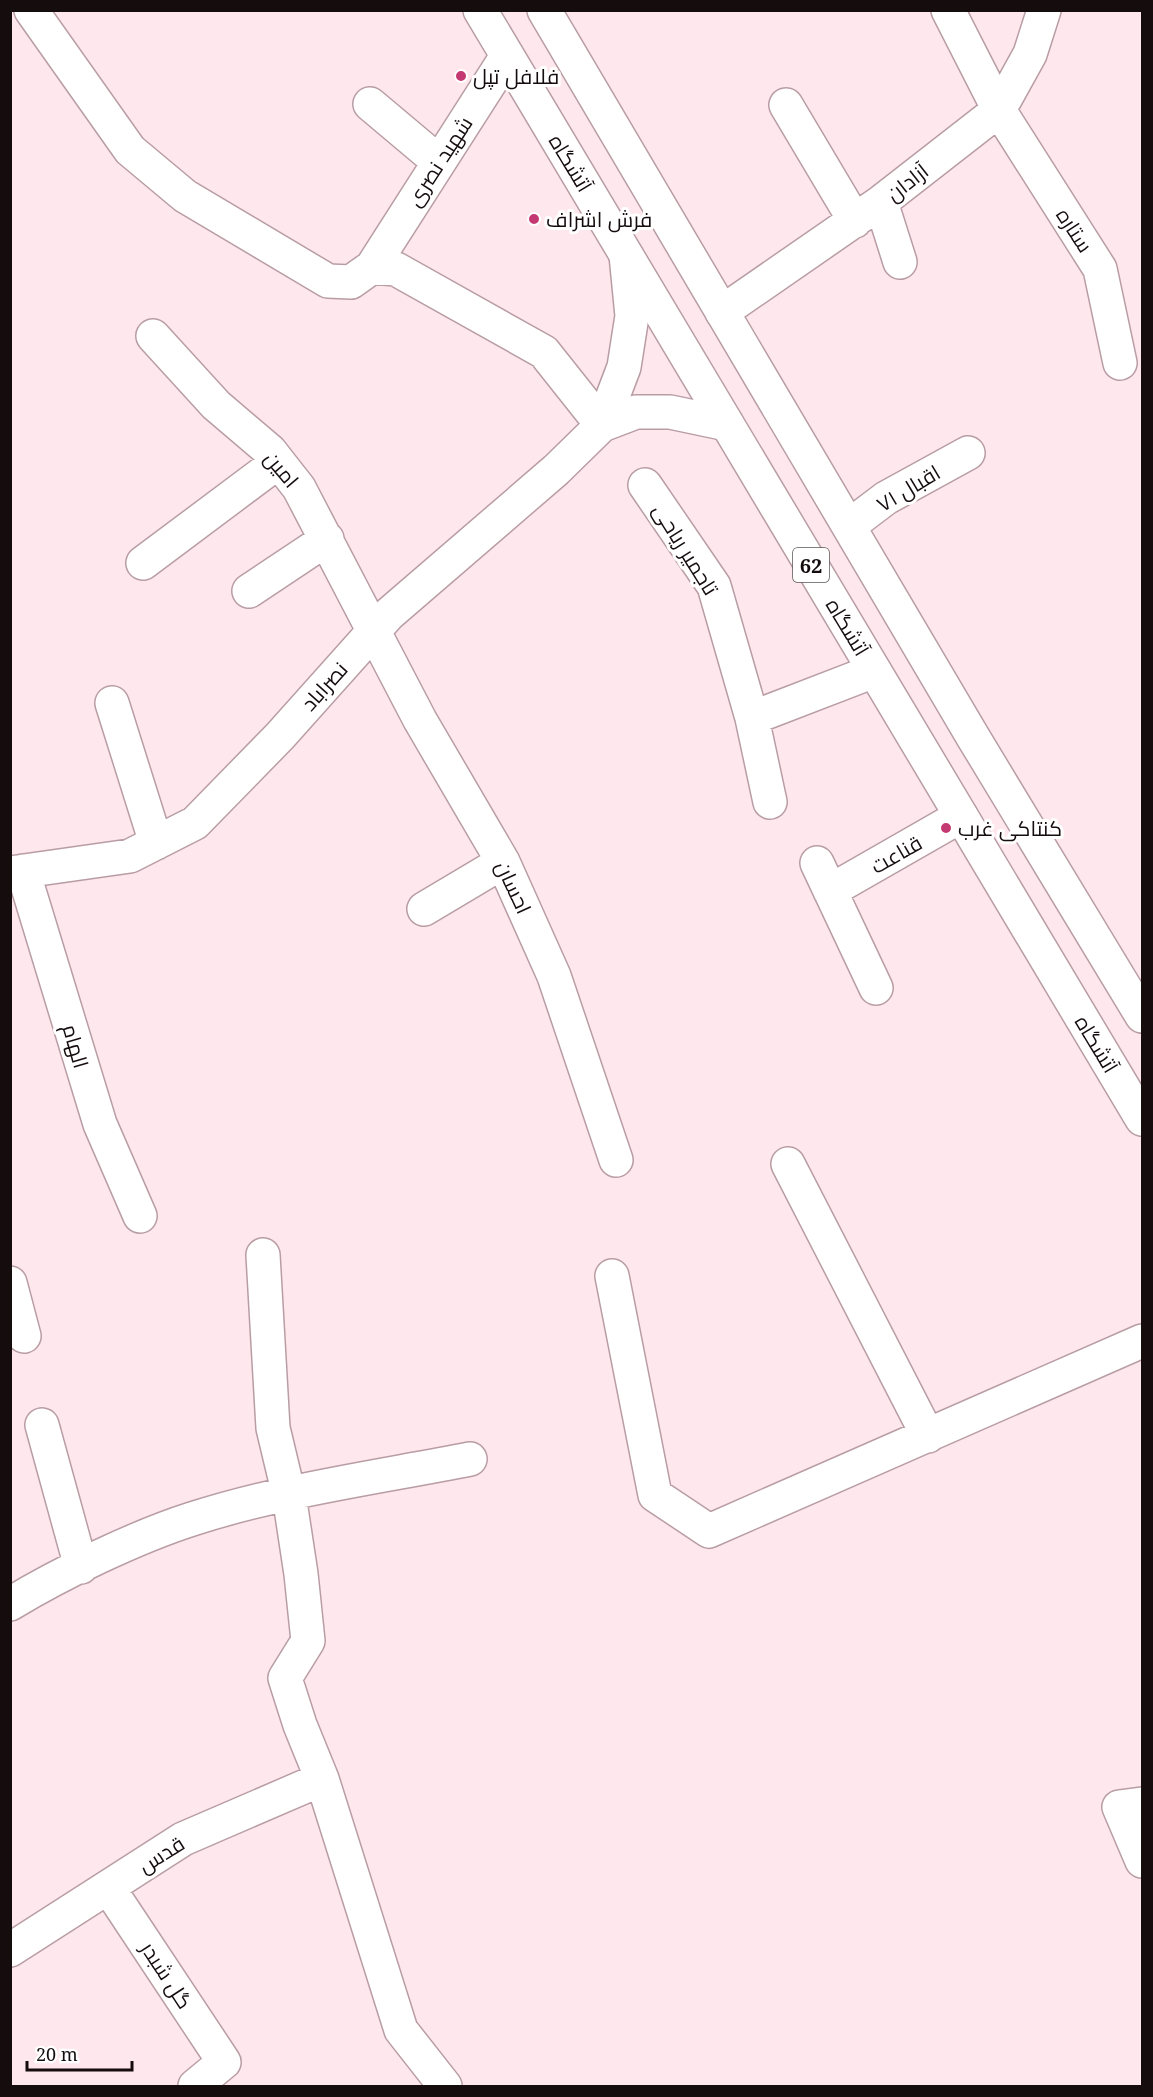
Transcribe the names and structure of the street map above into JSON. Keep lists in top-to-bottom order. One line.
{"streets":{"street":["شهید نصری","آتشگاه","آزادان","ستاره","امین","۷۱ اقبال","تاجمیر ریاحی","62","نصراباد","قناعت","احسان","الهام","قدس","گل شبدر"]},"crossings":[["شهید نصری","آتشگاه"],["آتشگاه","قناعت"],["آزادان","ستاره"],["آزادان","62"],["امین","نصراباد"],["امین","احسان"],["۷۱ اقبال","62"],["نصراباد","احسان"],["نصراباد","الهام"],["قدس","گل شبدر"]],"places":["فلافل تپل","فرش اشراف","کنتاکی غرب"],"scale_bar":"20 m"}
